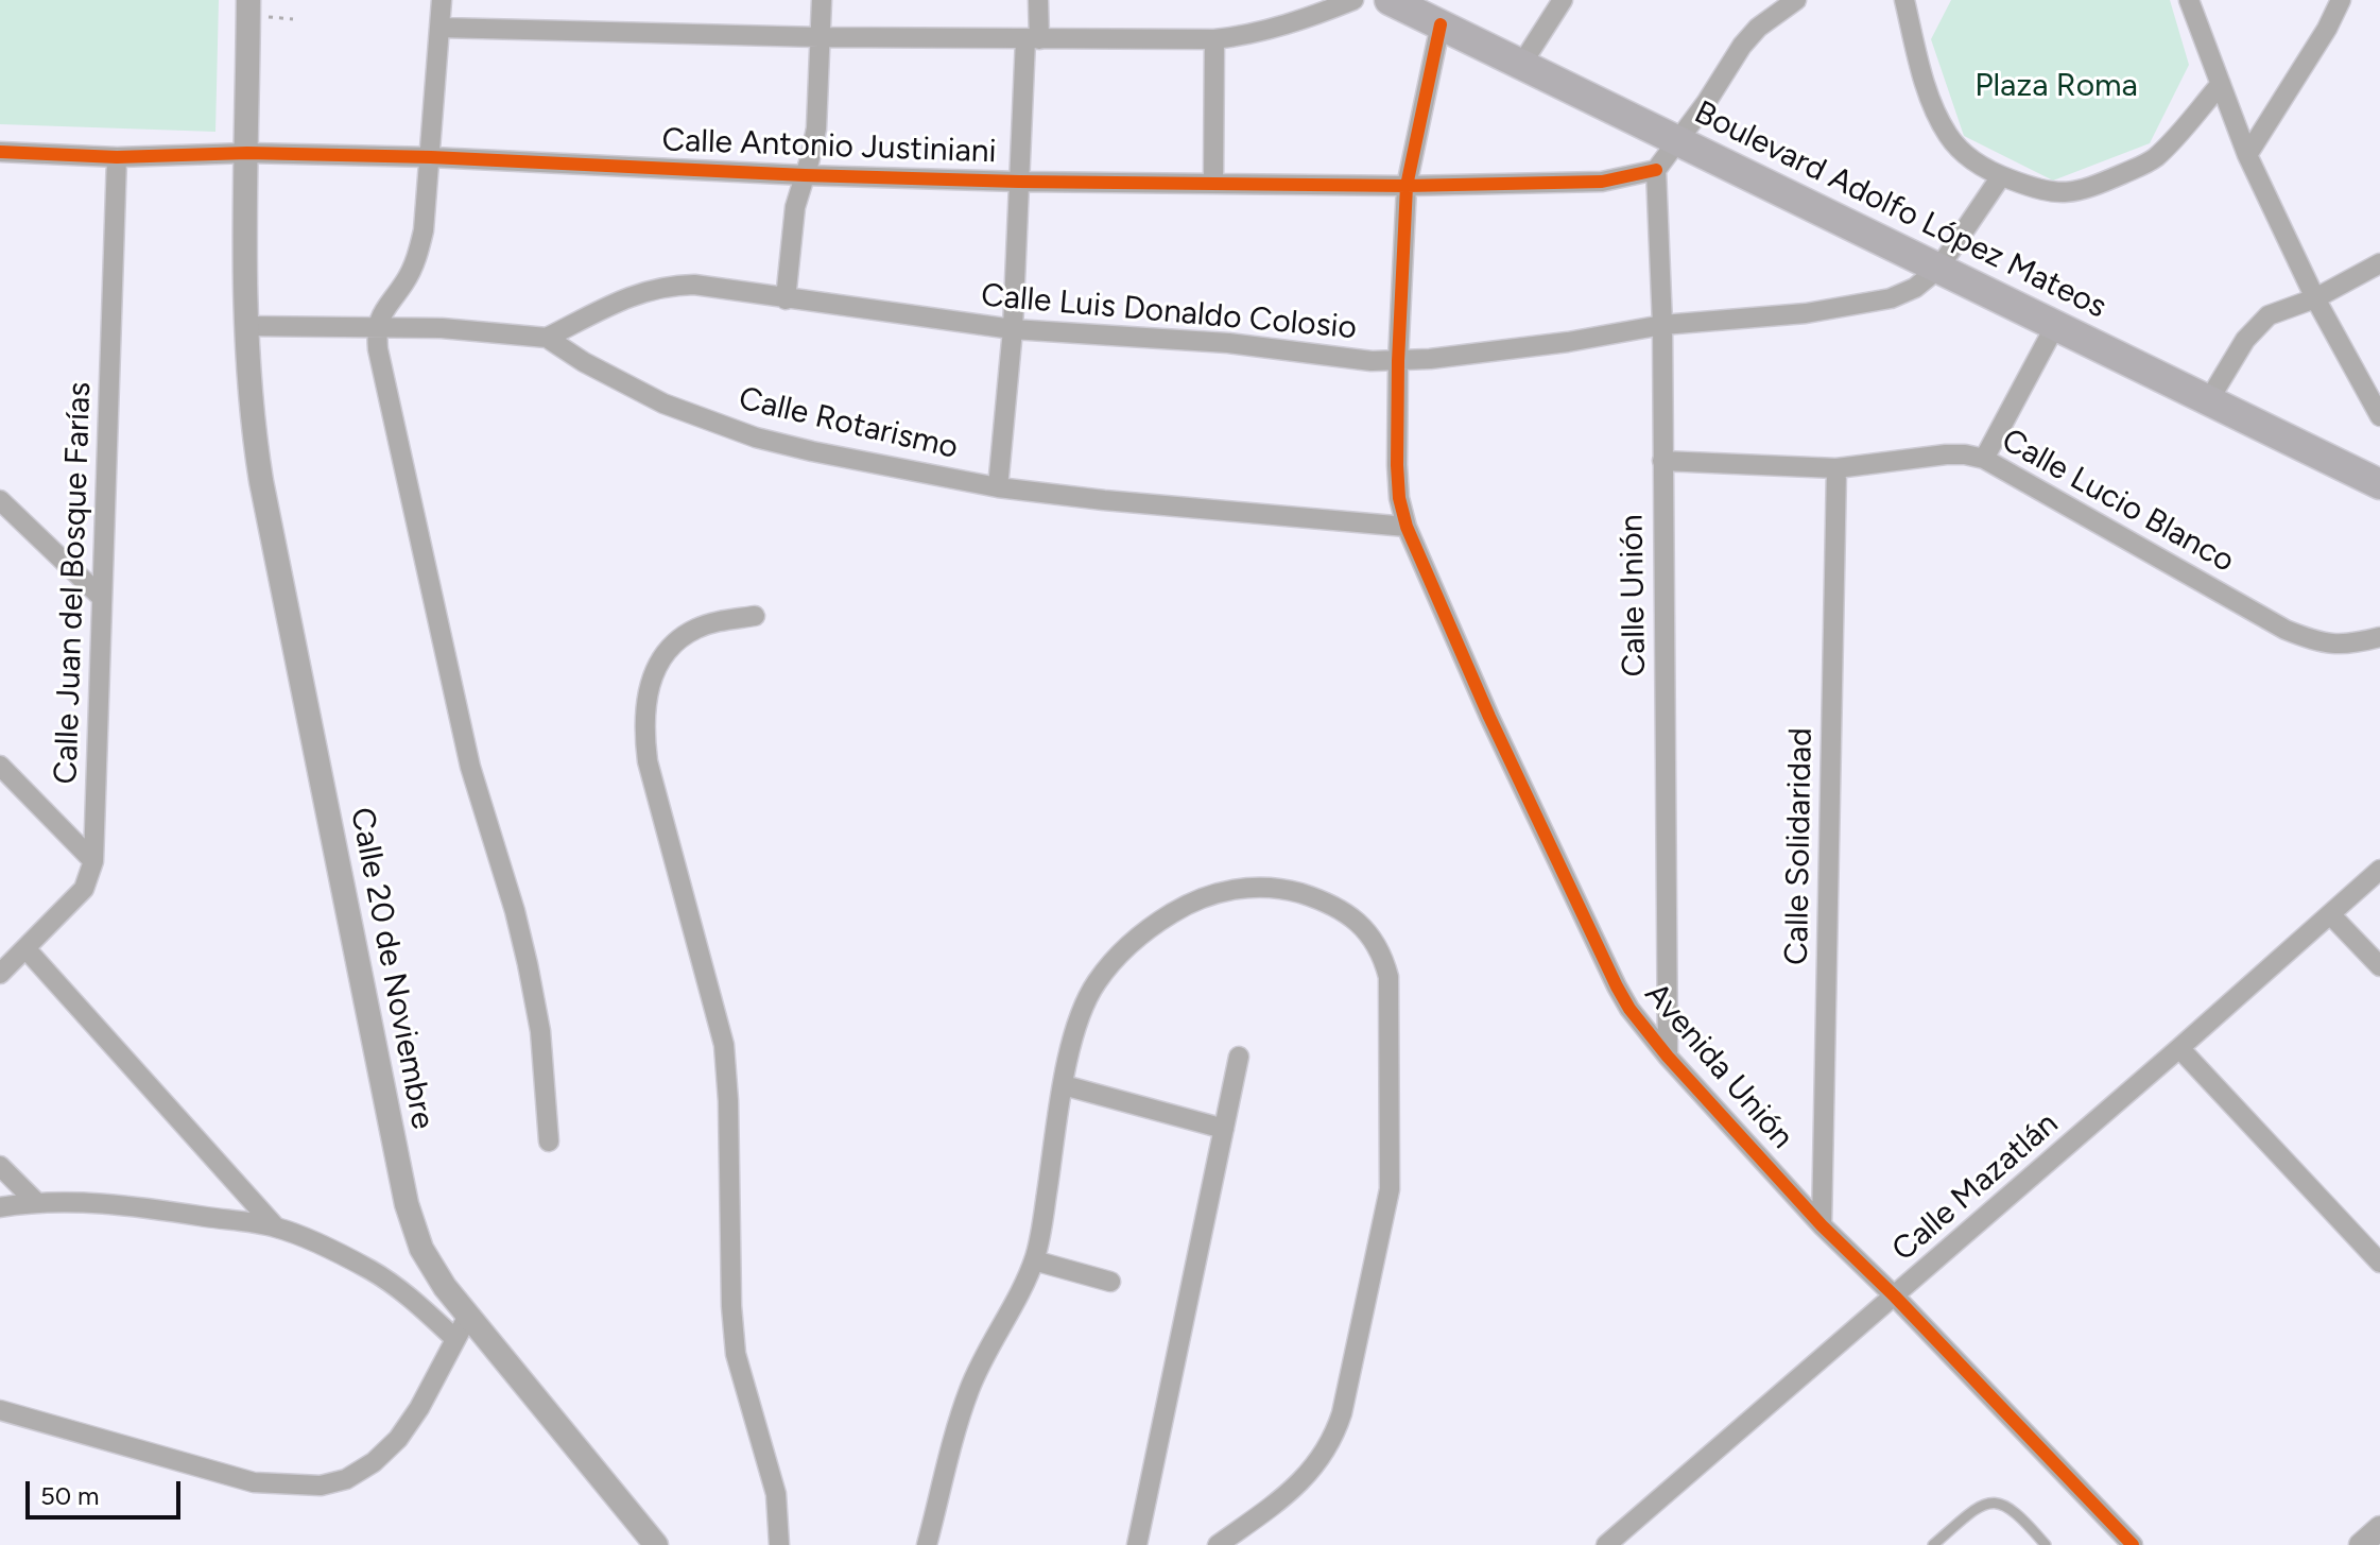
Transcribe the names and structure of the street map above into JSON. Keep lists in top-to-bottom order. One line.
{"streets":{"main road":["Boulevard Adolfo López Mateos"],"street":["Calle Antonio Justiniani","Calle Luis Donaldo Colosio","Calle Rotarismo","Calle Lucio Blanco","Calle Juan del Bosque Farías","Calle Unión","Calle Solidaridad","Calle 20 de Noviembre","Avenida Unión","Calle Mazatlán"]},"crossings":[["Calle Antonio Justiniani","Calle Juan del Bosque Farías"],["Calle Antonio Justiniani","Calle Unión"],["Calle Antonio Justiniani","Calle 20 de Noviembre"],["Calle Antonio Justiniani","Avenida Unión"],["Boulevard Adolfo López Mateos","Calle Luis Donaldo Colosio"],["Boulevard Adolfo López Mateos","Avenida Unión"],["Calle Luis Donaldo Colosio","Calle Rotarismo"],["Calle Luis Donaldo Colosio","Calle Unión"],["Calle Luis Donaldo Colosio","Avenida Unión"],["Calle Rotarismo","Calle 20 de Noviembre"],["Calle Rotarismo","Avenida Unión"],["Calle Lucio Blanco","Calle Unión"],["Calle Lucio Blanco","Calle Solidaridad"],["Calle Unión","Avenida Unión"],["Calle Solidaridad","Avenida Unión"],["Avenida Unión","Calle Mazatlán"]],"parks":["Plaza Roma"],"scale_bar":"50 m"}
